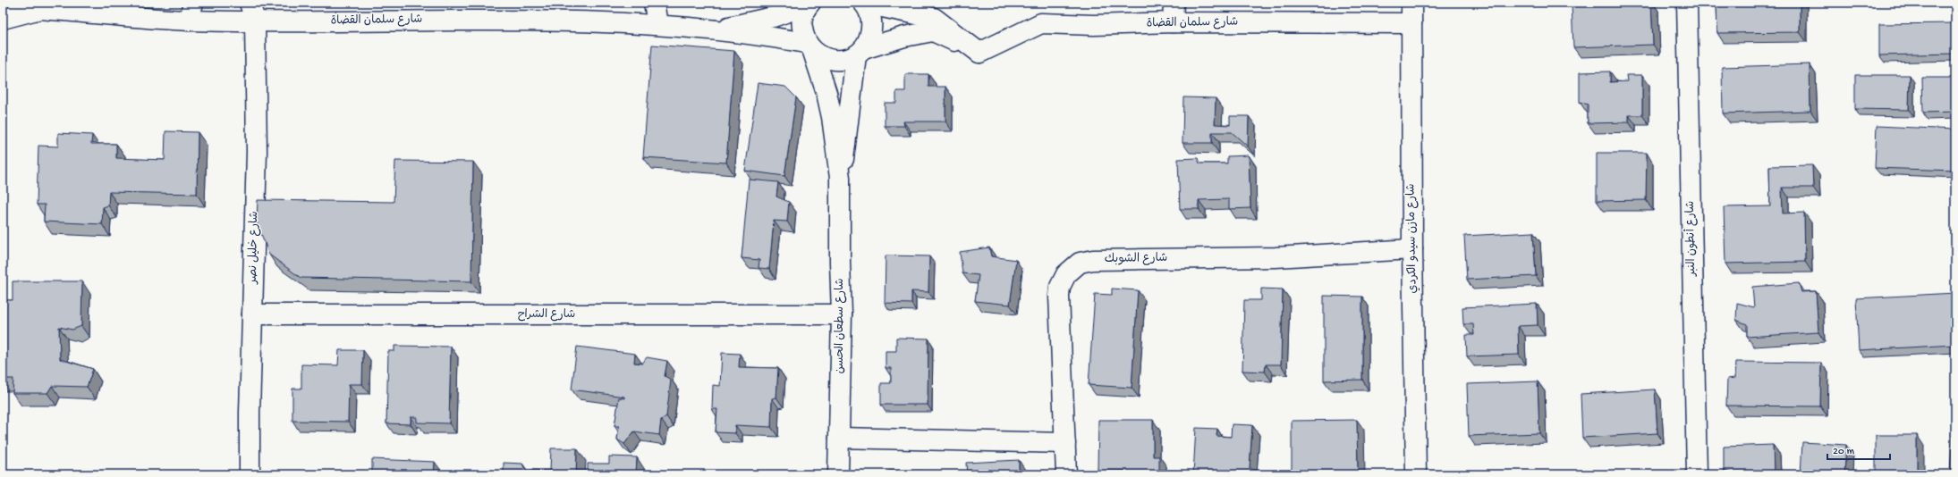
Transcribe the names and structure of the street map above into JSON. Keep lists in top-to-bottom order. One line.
{"streets":{"street":["شارع سلمان القضاة","شارع مازن سيدو الكردي","شارع أنطون النبر","شارع خليل نصر","شارع الشوبك","شارع الشراح","شارع سطعان الحسن"]},"crossings":[["شارع سلمان القضاة","شارع مازن سيدو الكردي"],["شارع سلمان القضاة","شارع خليل نصر"],["شارع سلمان القضاة","شارع سطعان الحسن"],["شارع مازن سيدو الكردي","شارع الشوبك"],["شارع خليل نصر","شارع الشراح"],["شارع الشراح","شارع سطعان الحسن"]],"scale_bar":"20 m"}
